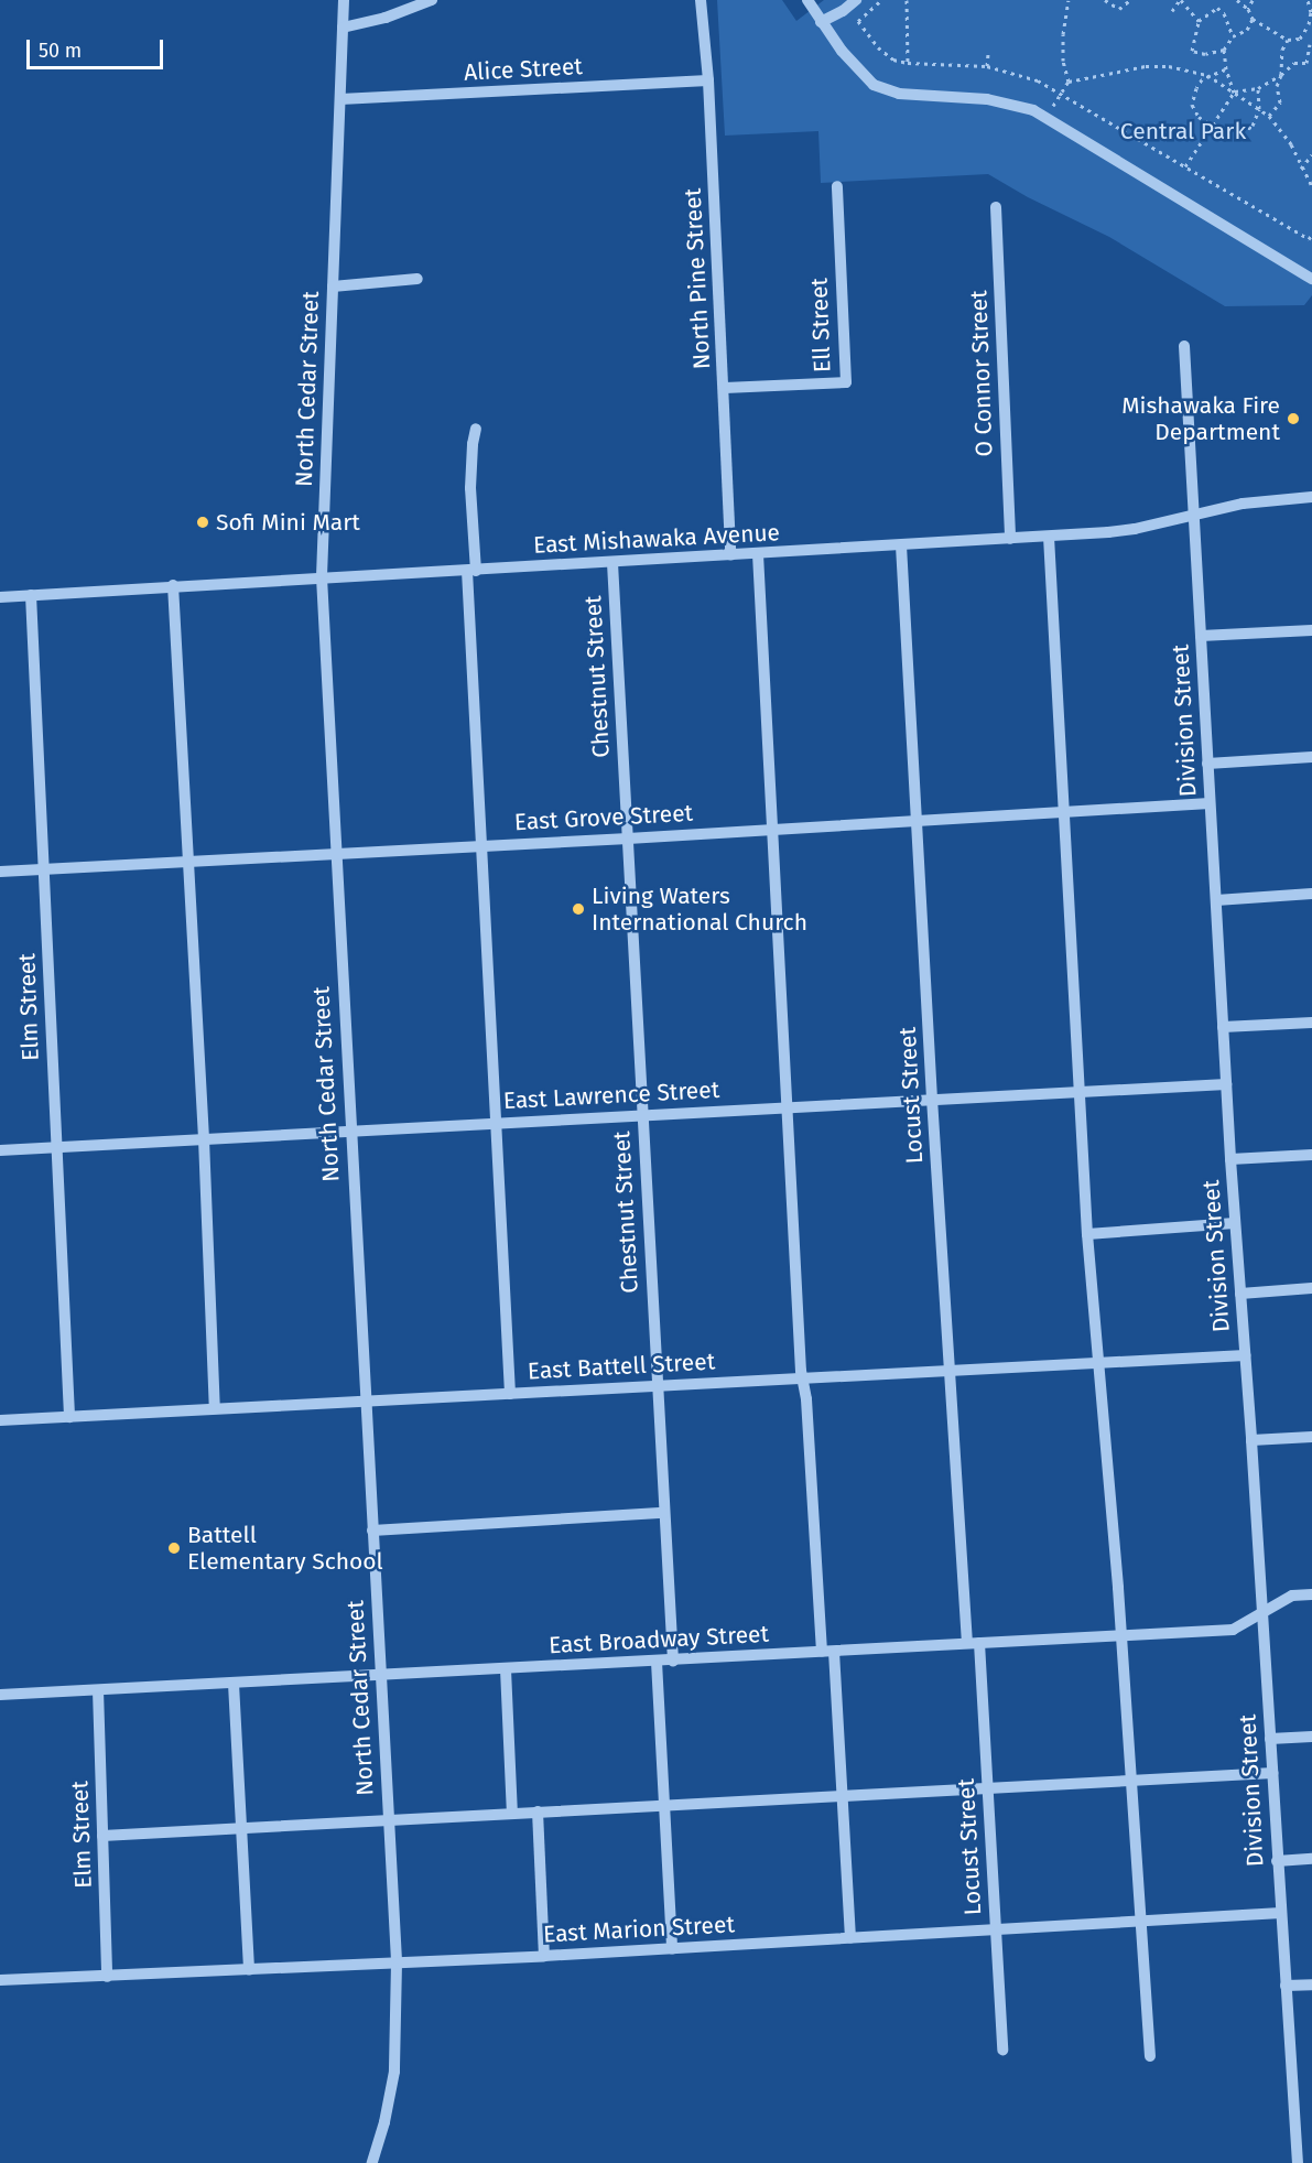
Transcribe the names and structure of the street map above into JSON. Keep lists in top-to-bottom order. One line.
{"streets":{"street":["Alice Street","North Pine Street","Ell Street","O Connor Street","North Cedar Street","East Mishawaka Avenue","Chestnut Street","Division Street","East Grove Street","Elm Street","East Lawrence Street","Locust Street","East Battell Street","East Broadway Street","East Marion Street"]},"crossings":[["Alice Street","North Pine Street"],["Alice Street","North Cedar Street"],["North Pine Street","Ell Street"],["North Pine Street","East Mishawaka Avenue"],["O Connor Street","East Mishawaka Avenue"],["North Cedar Street","East Mishawaka Avenue"],["North Cedar Street","East Grove Street"],["North Cedar Street","East Lawrence Street"],["North Cedar Street","East Battell Street"],["North Cedar Street","East Broadway Street"],["North Cedar Street","East Marion Street"],["East Mishawaka Avenue","Chestnut Street"],["East Mishawaka Avenue","Division Street"],["East Mishawaka Avenue","Elm Street"],["East Mishawaka Avenue","Locust Street"],["Chestnut Street","East Grove Street"],["Chestnut Street","East Lawrence Street"],["Chestnut Street","East Battell Street"],["Chestnut Street","East Broadway Street"],["Division Street","East Grove Street"],["Division Street","East Lawrence Street"],["Division Street","East Battell Street"],["Division Street","East Broadway Street"],["Division Street","East Marion Street"],["East Grove Street","Elm Street"],["East Grove Street","Locust Street"],["Elm Street","East Lawrence Street"],["Elm Street","East Battell Street"],["Elm Street","East Broadway Street"],["Elm Street","East Marion Street"],["East Lawrence Street","Locust Street"],["Locust Street","East Battell Street"],["Locust Street","East Broadway Street"],["Locust Street","East Marion Street"]],"parks":["Central Park"],"places":["Mishawaka Fire Department","Sofi Mini Mart","Living Waters International Church","Battell Elementary School"],"scale_bar":"50 m"}
